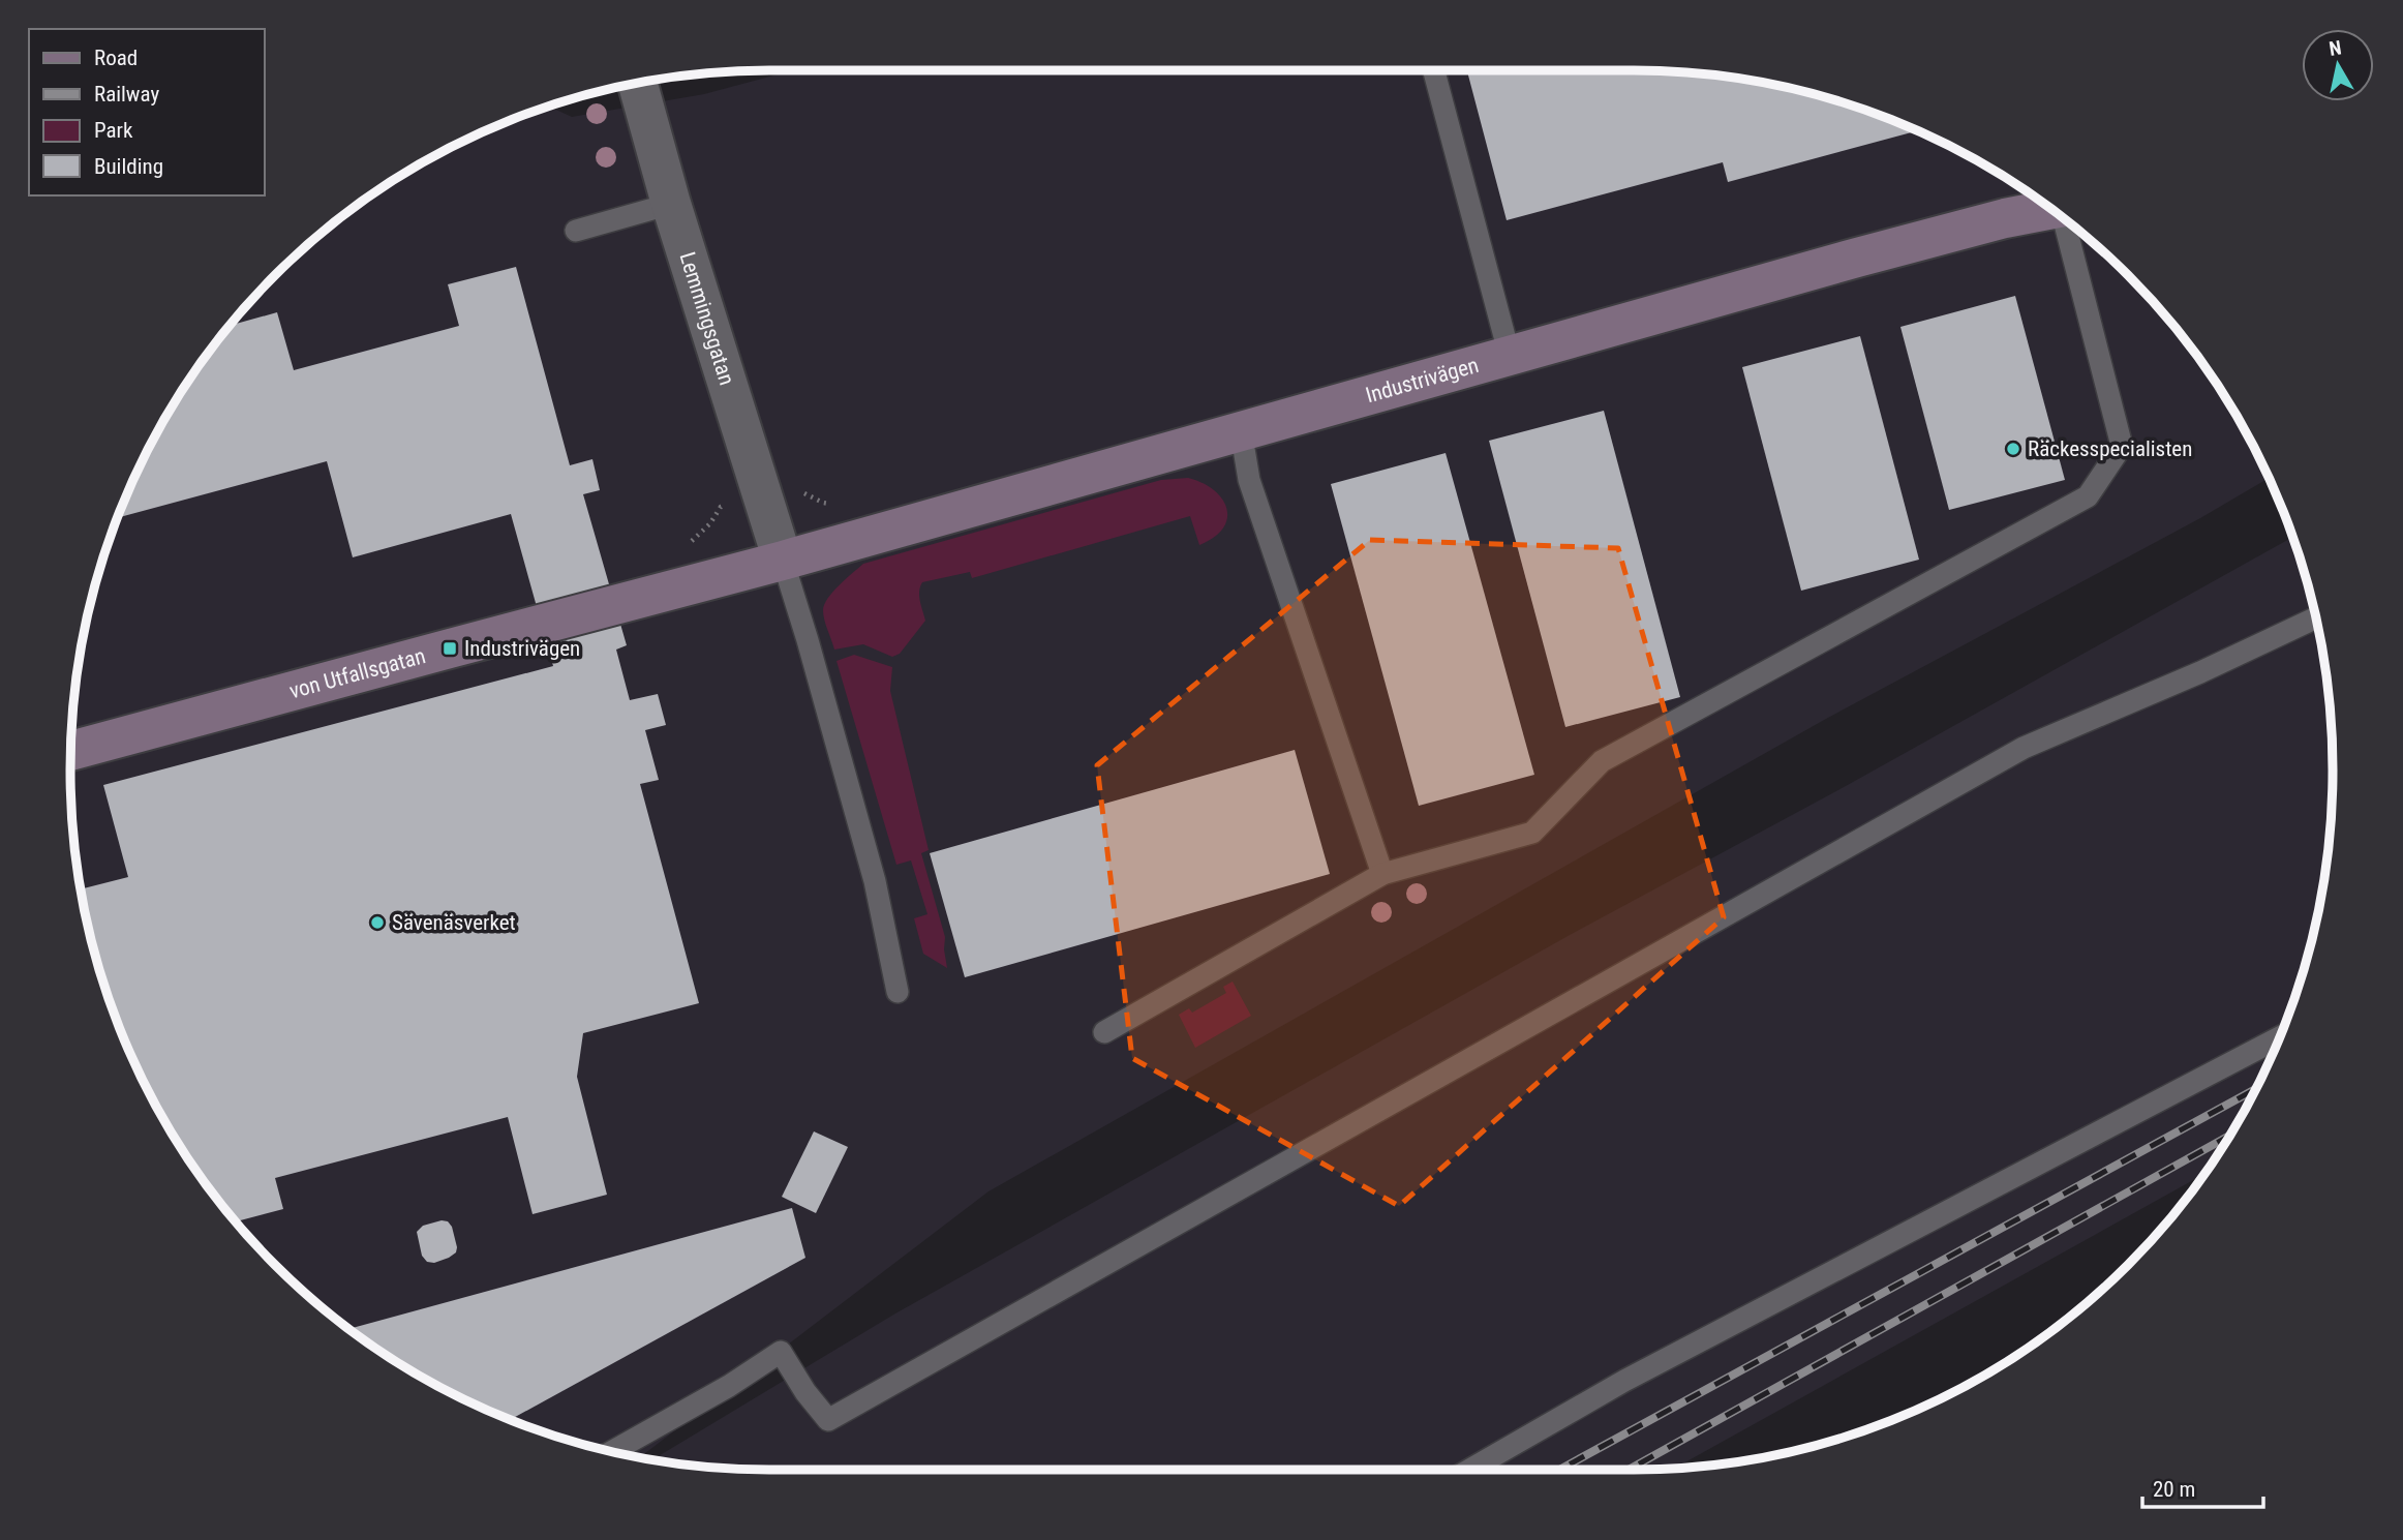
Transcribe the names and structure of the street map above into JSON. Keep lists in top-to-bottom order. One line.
{"streets":{"street":["Lemmingsgatan","Industrivägen","von Utfallsgatan"]},"crossings":[["Lemmingsgatan","Industrivägen"],["Lemmingsgatan","von Utfallsgatan"],["Industrivägen","von Utfallsgatan"]],"places":{"other":["Räckesspecialisten","Sävenäsverket"],"transit":["Industrivägen"]},"legend":["Road","Railway","Park","Building"],"scale_bar":"20 m","north":"top"}
